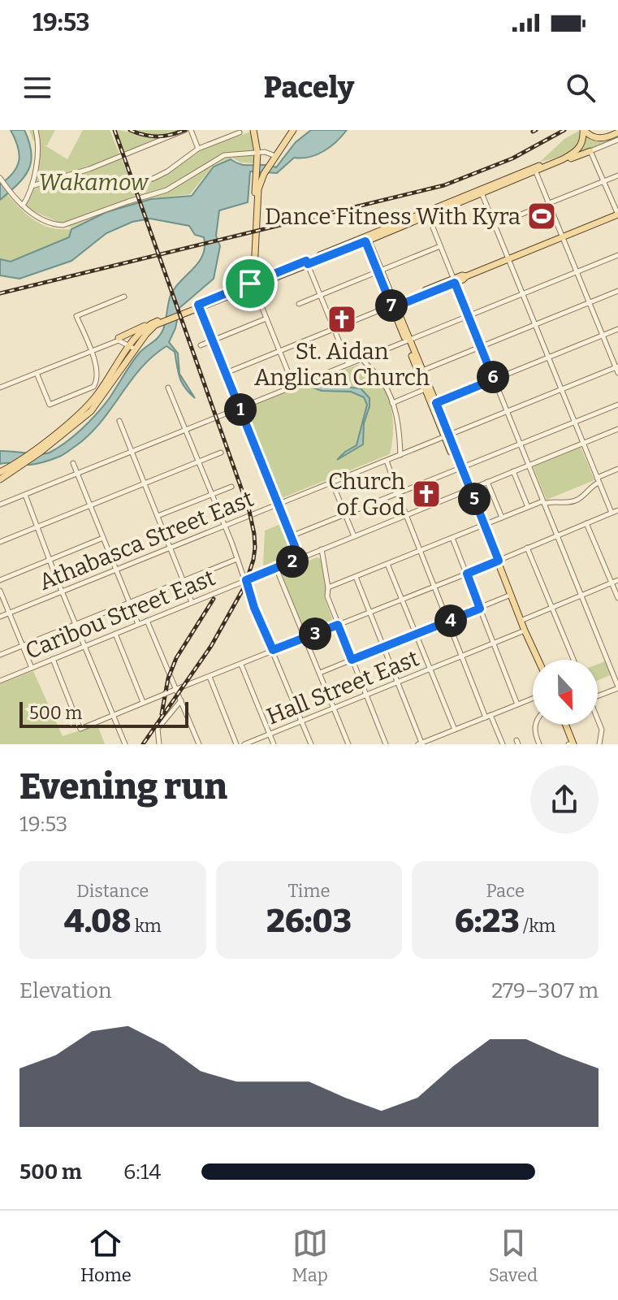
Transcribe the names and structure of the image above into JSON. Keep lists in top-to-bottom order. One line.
{"streets":{"street":["Athabasca Street East","Caribou Street East","Hall Street East"]},"parks":["Wakamow"],"places":{"sports":["Dance Fitness With Kyra"],"church":["St. Aidan Anglican Church","Church of God"]},"scale_bar":"500 m","north":"bottom","page":{"status":"19:53","header":"Pacely","pins":["7","6","1","5","2","4","3"],"scale":"500 m","heading":["Evening run","19:53"],"stats":[["Distance","4.08 km"],["Time","26:03"],["Pace","6:23 /km"]],"chart":["Elevation","279–307 m"],"list":[{"name":"500 m","note":"6:14"}],"tabs":["Home","Map","Saved"]}}
